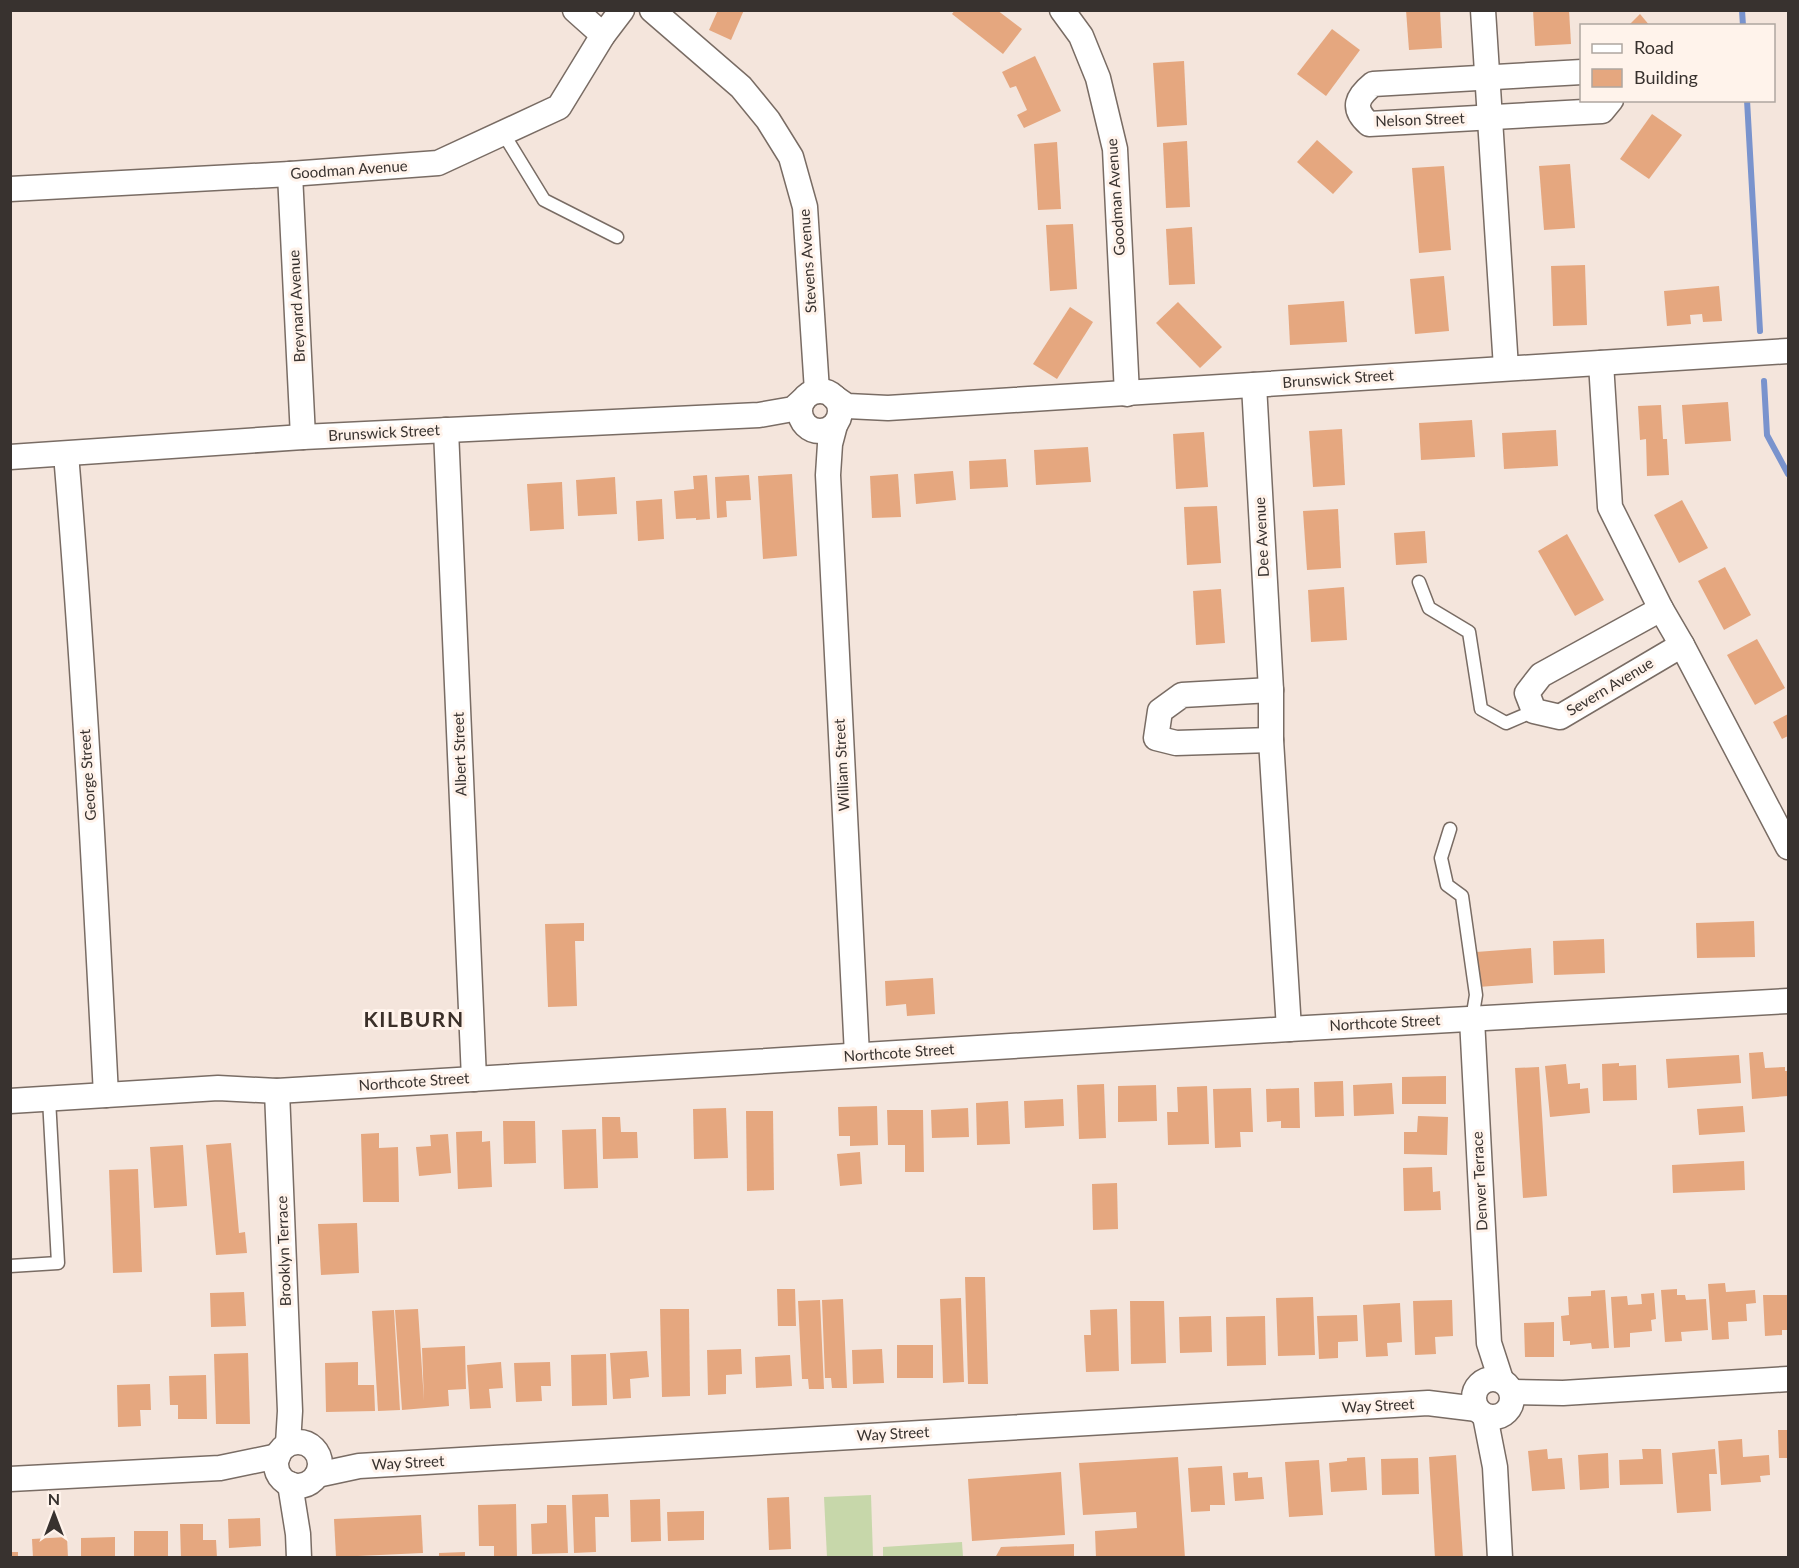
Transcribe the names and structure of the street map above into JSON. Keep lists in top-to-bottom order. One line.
{"streets":{"street":["Nelson Street","Goodman Avenue","Stevens Avenue","Breynard Avenue","Brunswick Street","Dee Avenue","Severn Avenue","Albert Street","William Street","George Street","Northcote Street","Denver Terrace","Brooklyn Terrace","Way Street"]},"crossings":[["Goodman Avenue","Breynard Avenue"],["Goodman Avenue","Brunswick Street"],["Stevens Avenue","Brunswick Street"],["Stevens Avenue","William Street"],["Breynard Avenue","Brunswick Street"],["Brunswick Street","Dee Avenue"],["Brunswick Street","Albert Street"],["Brunswick Street","William Street"],["Brunswick Street","George Street"],["Dee Avenue","Northcote Street"],["Albert Street","Northcote Street"],["William Street","Northcote Street"],["George Street","Northcote Street"],["Northcote Street","Denver Terrace"],["Northcote Street","Brooklyn Terrace"],["Denver Terrace","Way Street"],["Brooklyn Terrace","Way Street"]],"districts":["KILBURN"],"legend":["Road","Building"],"north":"top"}
